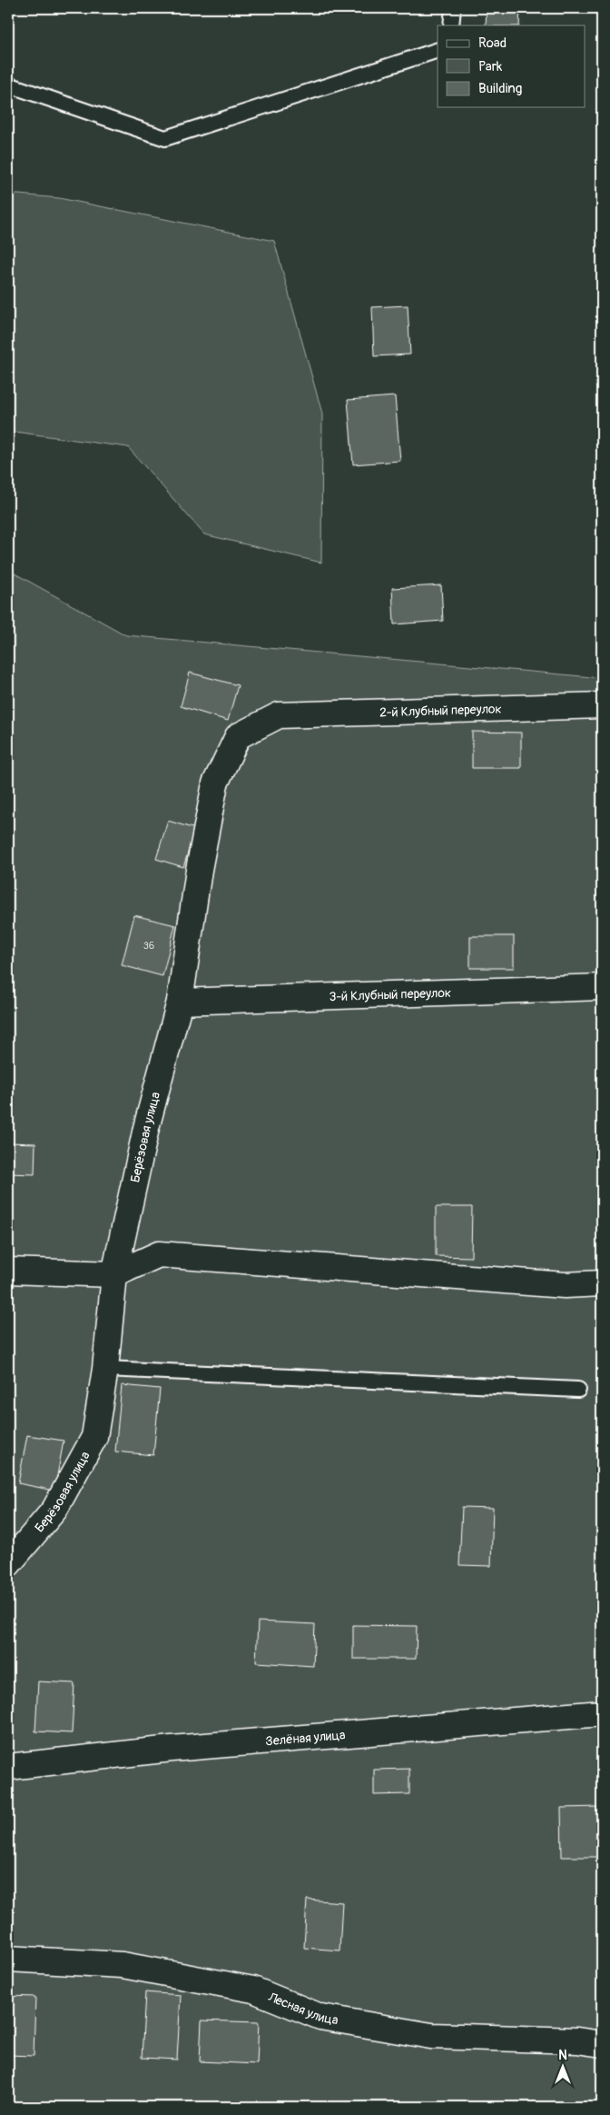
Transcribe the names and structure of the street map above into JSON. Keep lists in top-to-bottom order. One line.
{"streets":{"street":["2-й Клубный переулок","3-й Клубный переулок","Берёзовая улица","Зелёная улица","Лесная улица"]},"crossings":[["2-й Клубный переулок","Берёзовая улица"],["3-й Клубный переулок","Берёзовая улица"]],"house_numbers":["36"],"legend":["Road","Park","Building"],"north":"top"}
